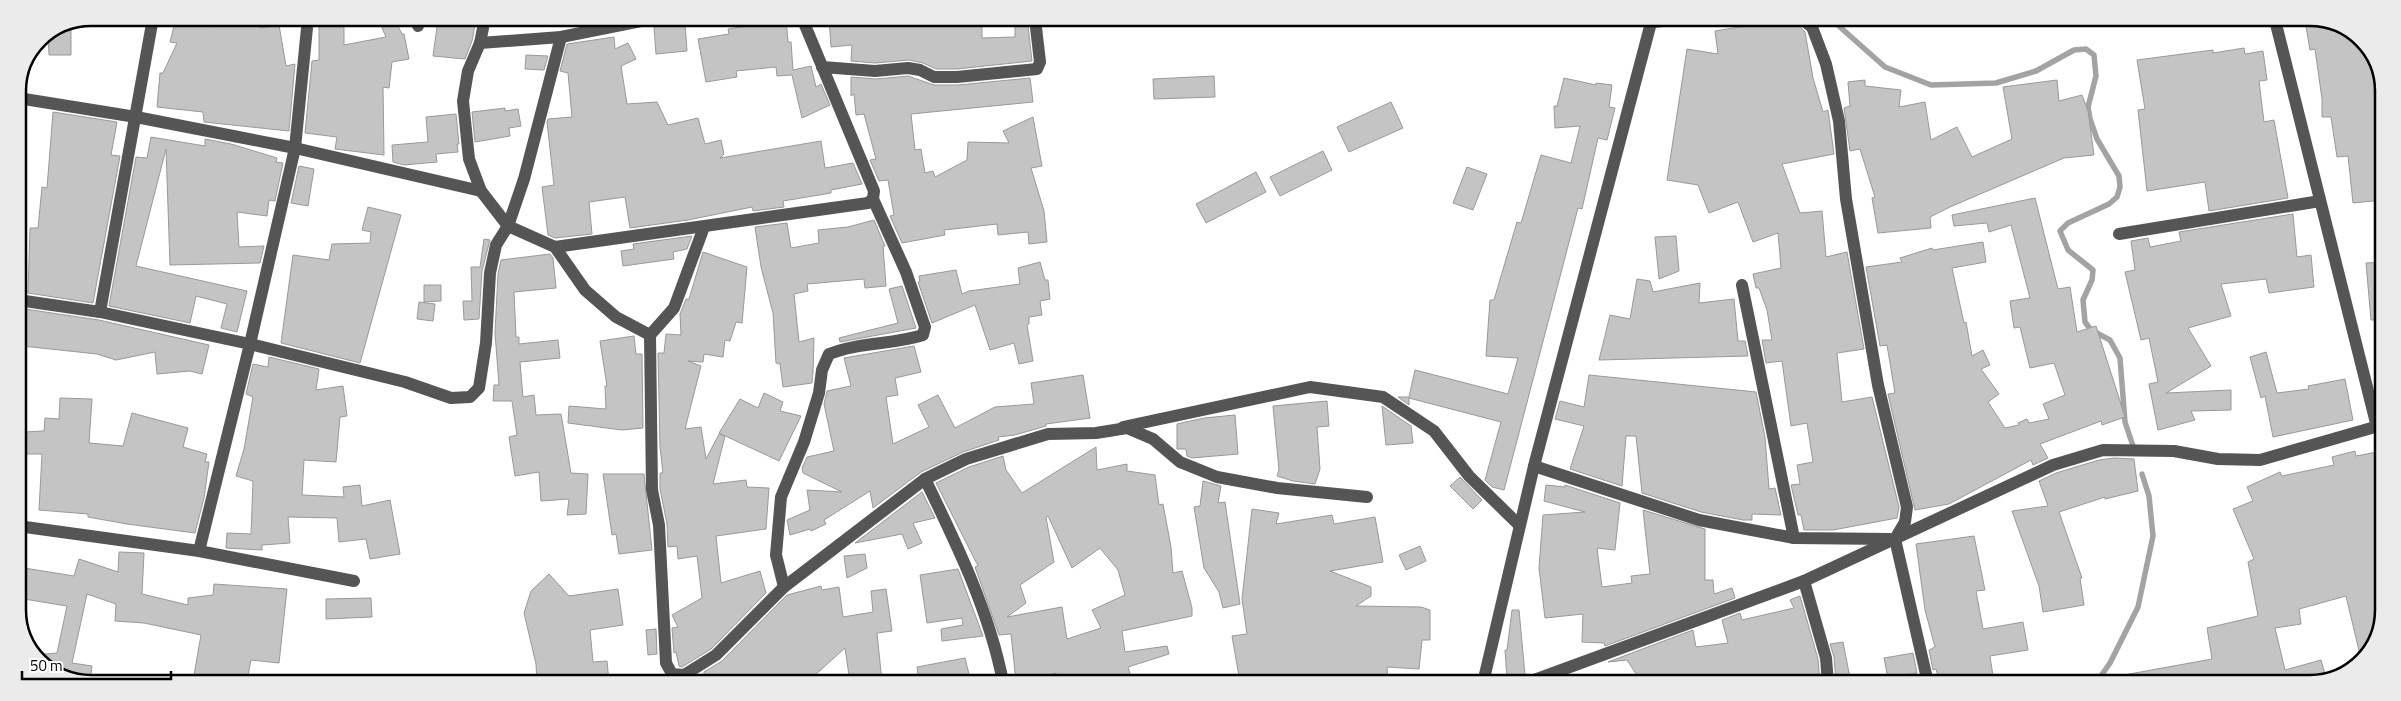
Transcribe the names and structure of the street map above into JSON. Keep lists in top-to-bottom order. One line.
{"scale_bar":"50 m"}
